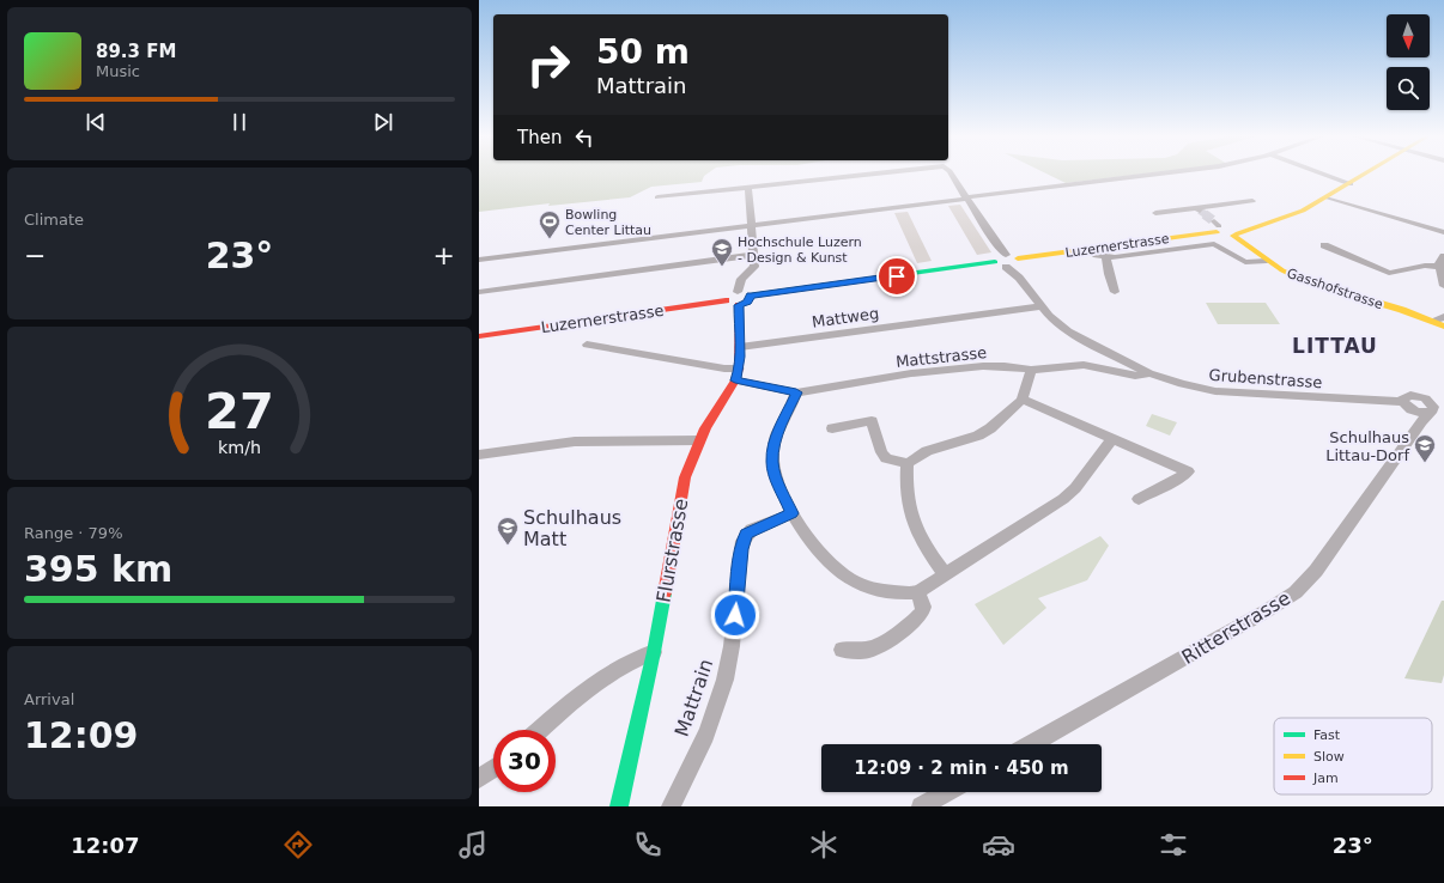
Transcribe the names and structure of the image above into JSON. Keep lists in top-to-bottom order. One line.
{"streets":{"main road":["Luzernerstrasse","Gasshofstrasse","Flurstrasse"],"street":["Mattweg","Mattstrasse","Grubenstrasse","Ritterstrasse","Mattrain"]},"crossings":[["Luzernerstrasse","Gasshofstrasse"],["Luzernerstrasse","Grubenstrasse"],["Mattweg","Grubenstrasse"],["Mattweg","Flurstrasse"],["Mattstrasse","Grubenstrasse"],["Mattstrasse","Flurstrasse"],["Grubenstrasse","Ritterstrasse"]],"districts":["LITTAU"],"places":{"sports":["Bowling Center Littau"],"school or university":["Hochschule Luzern - Design & Kunst","Schulhaus Littau-Dorf","Schulhaus Matt"]},"legend":["Fast","Slow","Jam"],"north":"bottom","page":{"turn":["50 m","Mattrain"],"song":["89.3 FM","Music"],"then":"Then","tile":["Climate",["Range · 79%","395 km"],["Arrival","12:09"]],"heat":["−","23°","+"],"limit":"30","trip":"12:09 · 2 min · 450 m","tabs":["12:07","23°"],"gauge":["27","km/h"]}}
